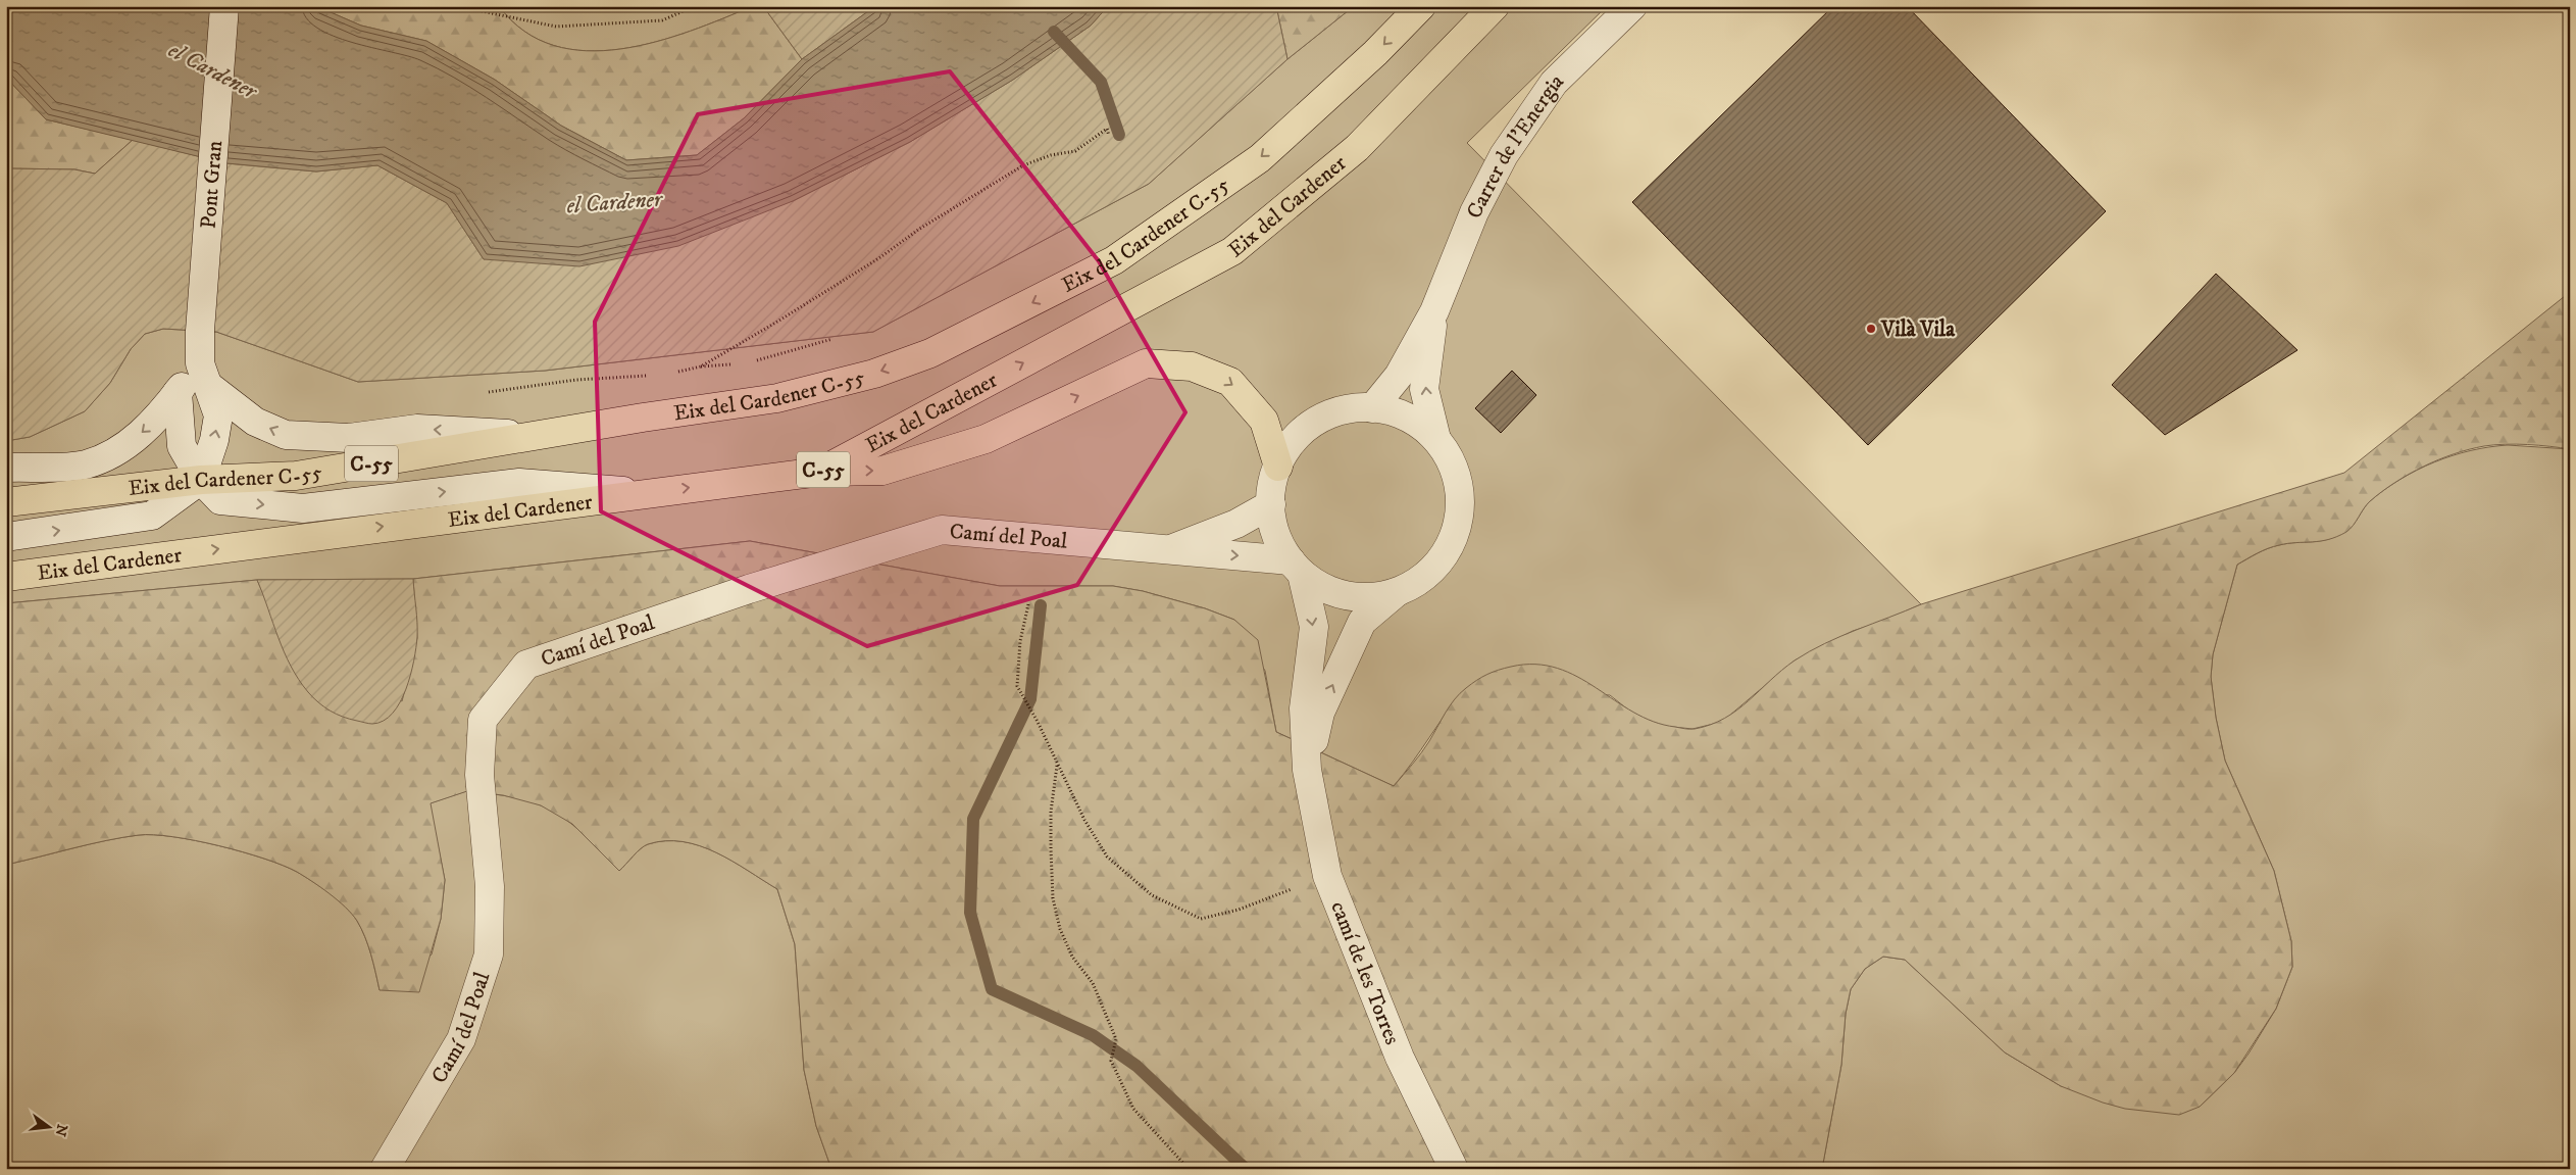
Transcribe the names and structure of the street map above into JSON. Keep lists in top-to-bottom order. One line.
{"streets":{"main road":["Eix del Cardener","Eix del Cardener C-55","C-55"],"street":["Carrer de l'Energia","Pont Gran","Camí del Poal","camí de les Torres"]},"crossings":[["Pont Gran","Eix del Cardener C-55"],["Camí del Poal","camí de les Torres"]],"one_way":["Eix del Cardener","Eix del Cardener C-55"],"water":["el Cardener"],"places":["Vilà Vila"],"north":"right"}
